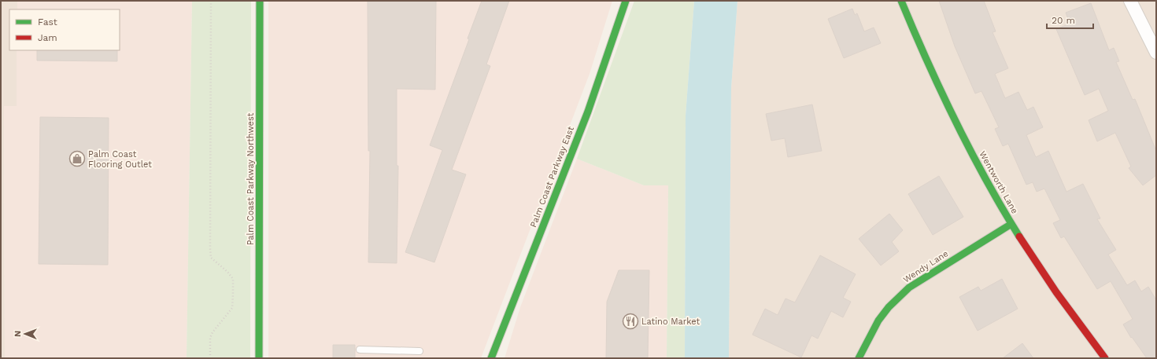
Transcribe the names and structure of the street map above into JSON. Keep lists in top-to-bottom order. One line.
{"streets":{"main road":["Palm Coast Parkway East","Palm Coast Parkway Northwest","Wentworth Lane","Wendy Lane"]},"crossings":[["Wentworth Lane","Wendy Lane"]],"places":{"shop":["Palm Coast Flooring Outlet"],"restaurant":["Latino Market"]},"legend":["Fast","Jam"],"scale_bar":"20 m","north":"left"}
